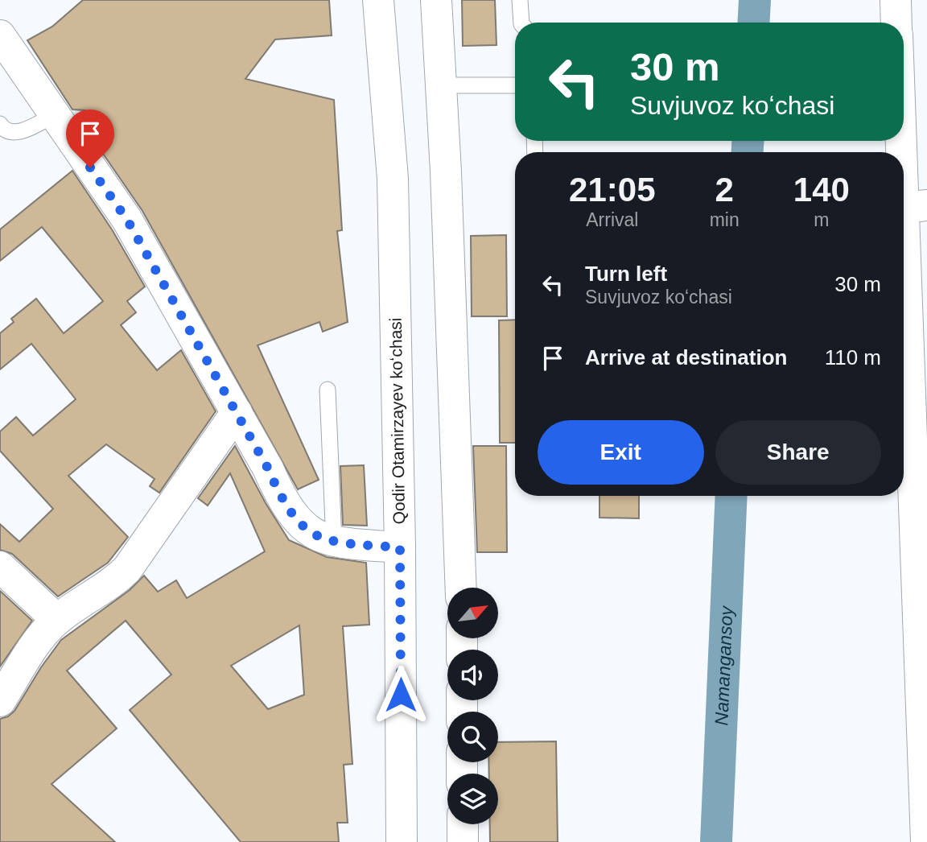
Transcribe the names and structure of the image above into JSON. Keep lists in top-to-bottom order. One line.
{"streets":{"street":["Qodir Otamirzayev koʻchasi"]},"water":["Namangansoy"],"north":"top right","page":{"turn":["30 m","Suvjuvoz koʻchasi"],"eta":["21:05","Arrival","2","min","140","m"],"list":[{"name":"Turn left","note":"Suvjuvoz koʻchasi","value":"30 m"},{"name":"Arrive at destination","value":"110 m"}],"buttons":["Exit","Share"]}}
